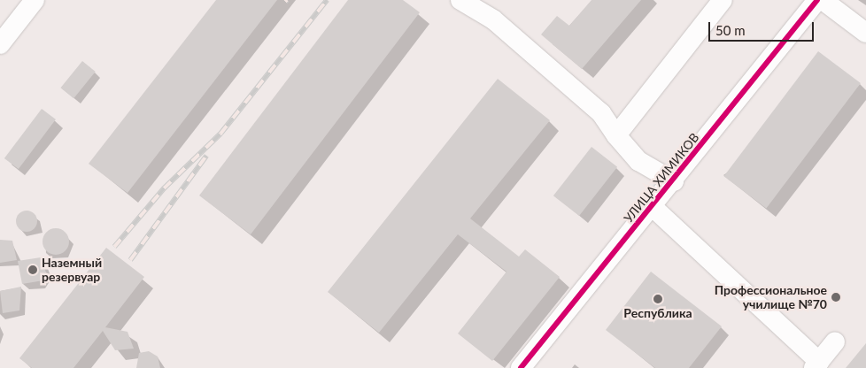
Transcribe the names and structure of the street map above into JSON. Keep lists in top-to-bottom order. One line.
{"streets":{"street":["УЛИЦА ХИМИКОВ"]},"places":["Наземный резервуар","Профессиональное училище №70","Республика"],"scale_bar":"50 m"}
